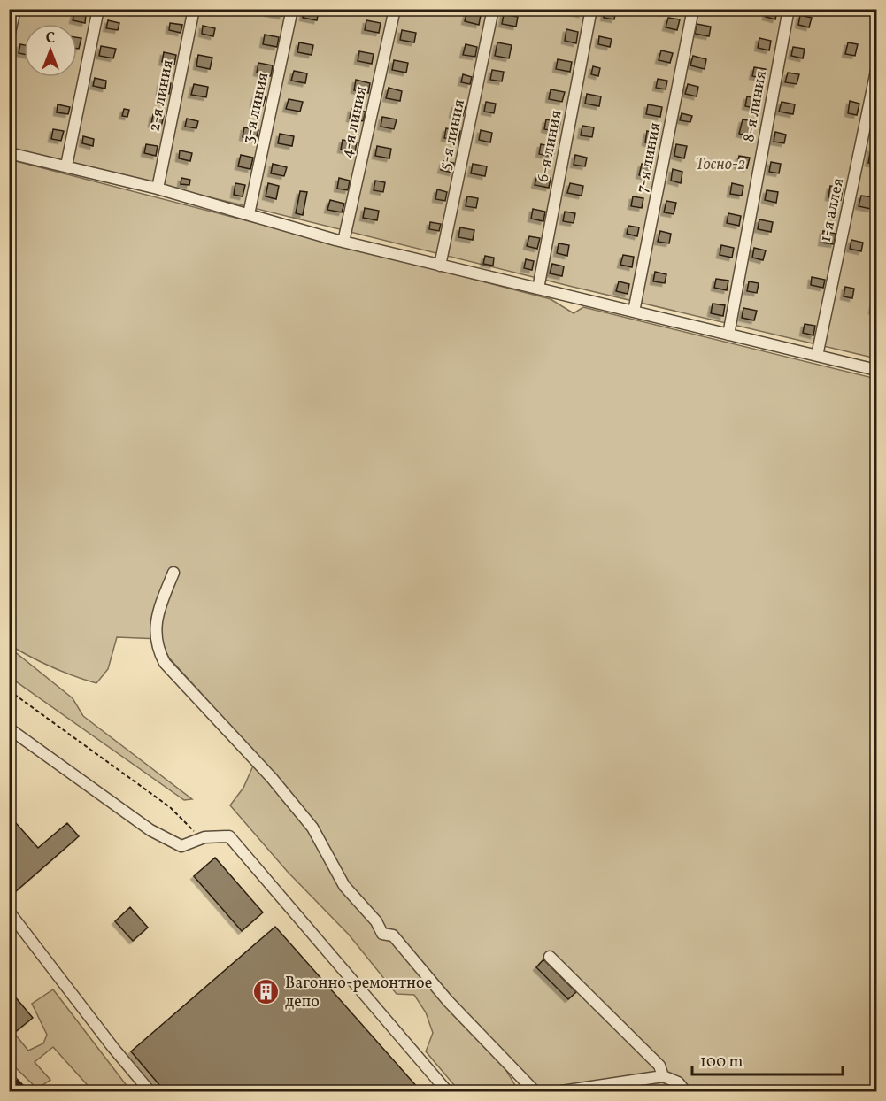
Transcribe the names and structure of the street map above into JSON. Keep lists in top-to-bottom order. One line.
{"streets":{"street":["2-я линия","8-я линия","3-я линия","4-я линия","5-я линия","6-я линия","7-я линия","1-я аллея"]},"parks":["Тосно-2"],"places":{"building":["Вагонно-ремонтное депо"]},"scale_bar":"100 m","north":"top"}
